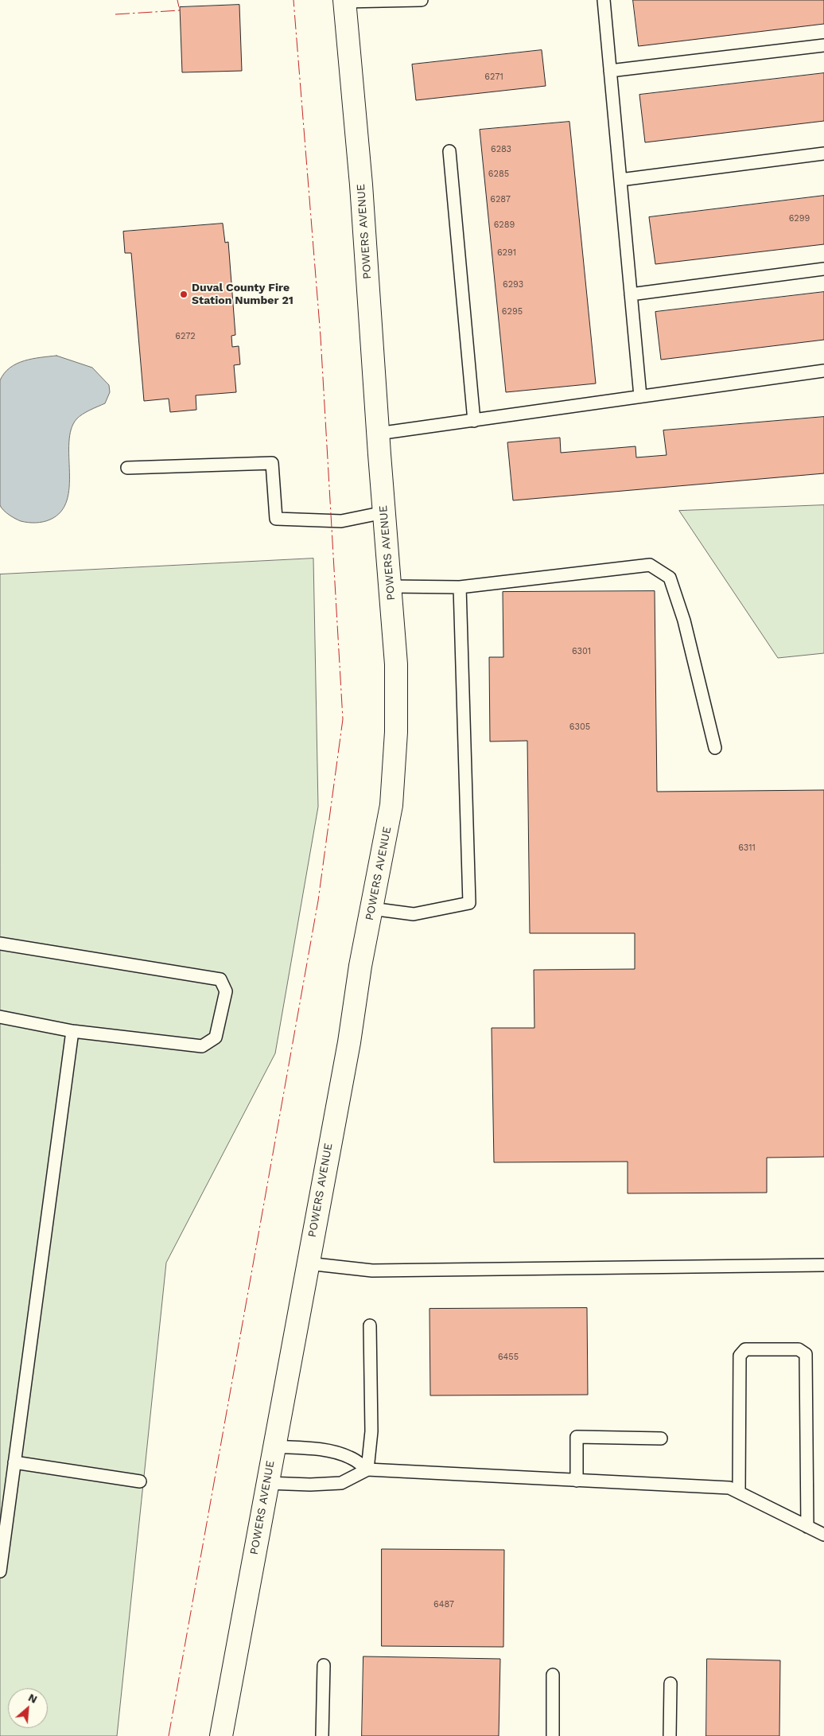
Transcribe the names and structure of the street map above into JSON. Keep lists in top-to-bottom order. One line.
{"streets":{"street":["POWERS AVENUE"]},"places":["Duval County Fire Station Number 21"],"house_numbers":["6271","6283","6285","6287","6299","6289","6291","6293","6295","6272","6301","6305","6311","6455","6487"],"north":"top right"}
